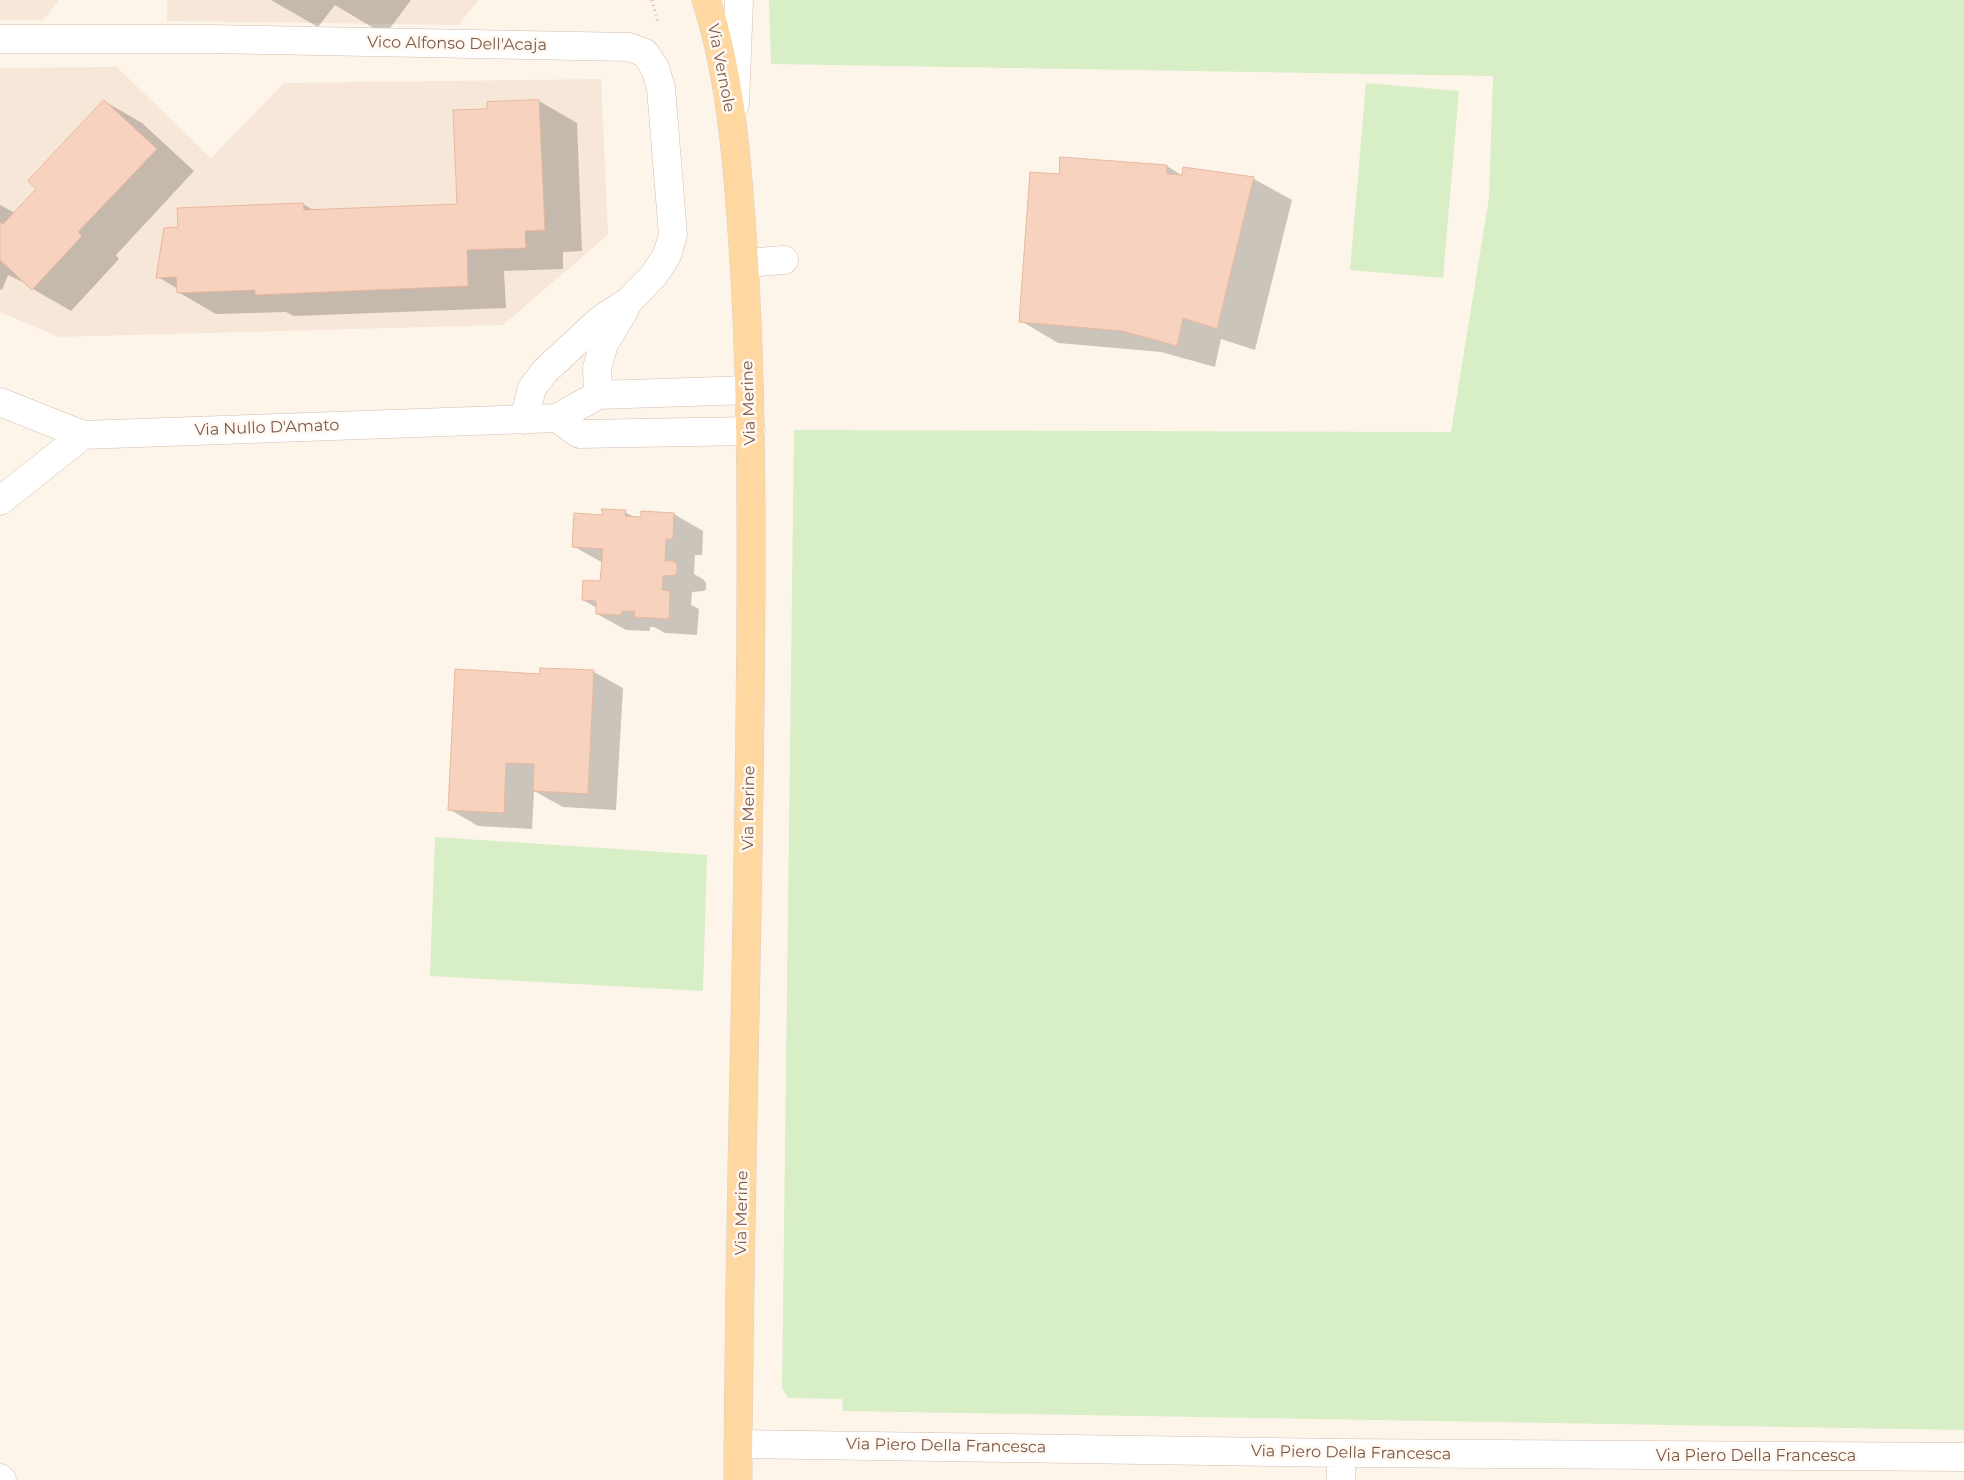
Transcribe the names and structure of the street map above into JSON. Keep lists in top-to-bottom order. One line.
{"streets":{"main road":["Via Vernole","Via Merine"],"street":["Vico Alfonso Dell'Acaja","Via Nullo D'Amato","Via Piero Della Francesca"]},"crossings":[["Vico Alfonso Dell'Acaja","Via Nullo D'Amato"],["Via Vernole","Via Merine"],["Via Merine","Via Nullo D'Amato"],["Via Merine","Via Piero Della Francesca"]]}
